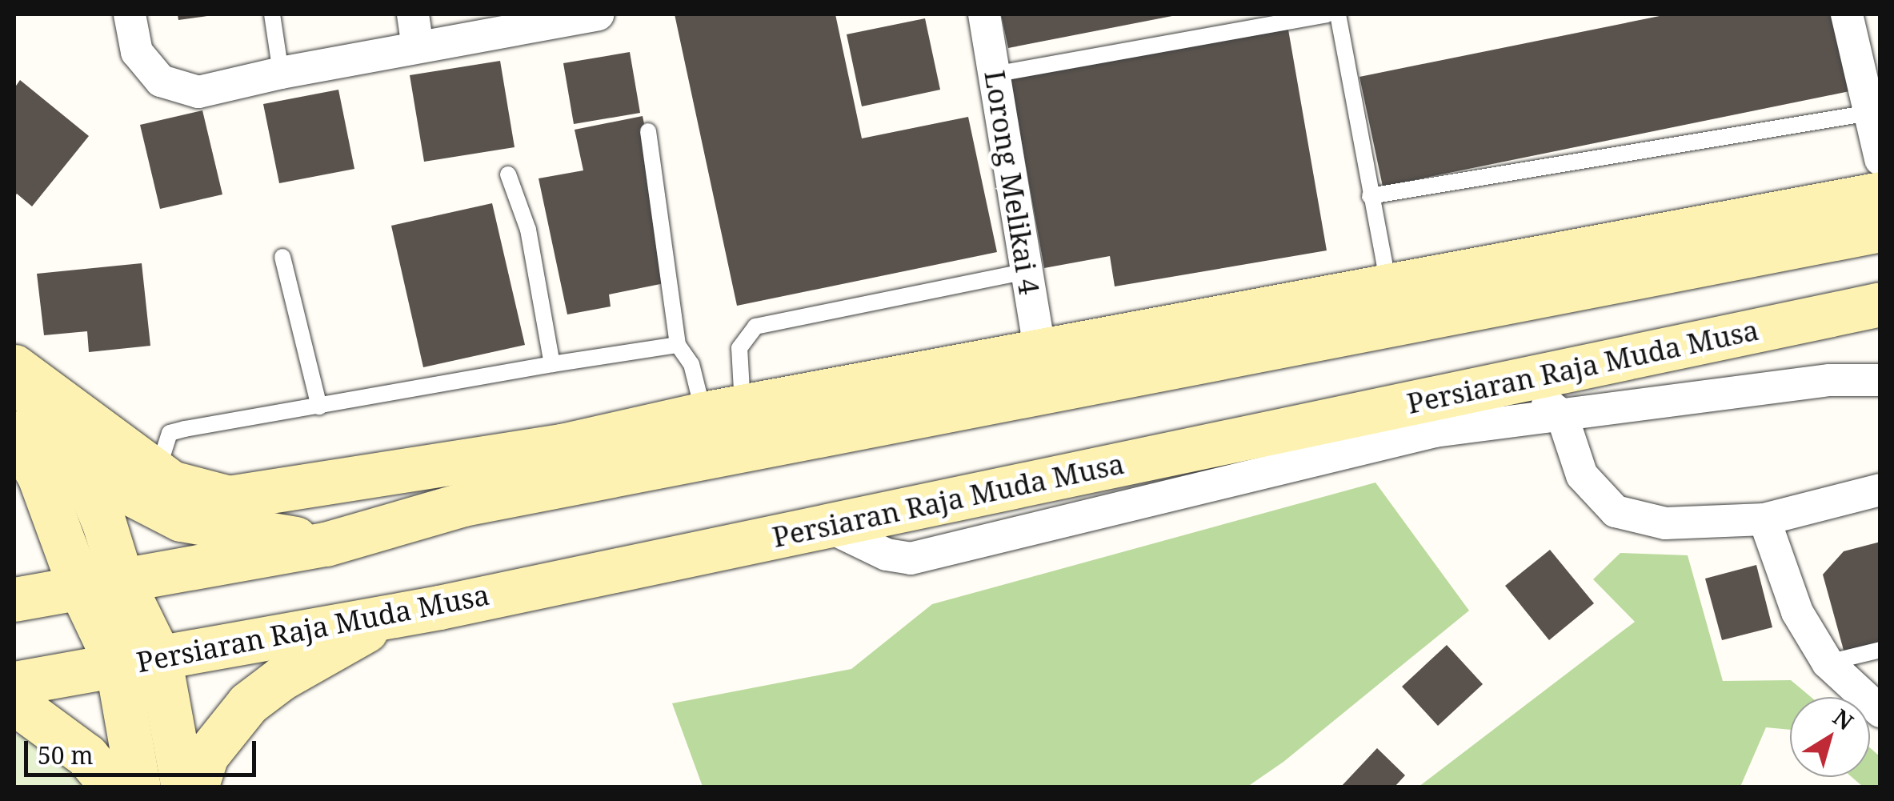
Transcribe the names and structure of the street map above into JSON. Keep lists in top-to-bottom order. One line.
{"streets":{"main road":["Persiaran Raja Muda Musa"],"street":["Lorong Melikai 4"]},"scale_bar":"50 m","north":"top right"}
